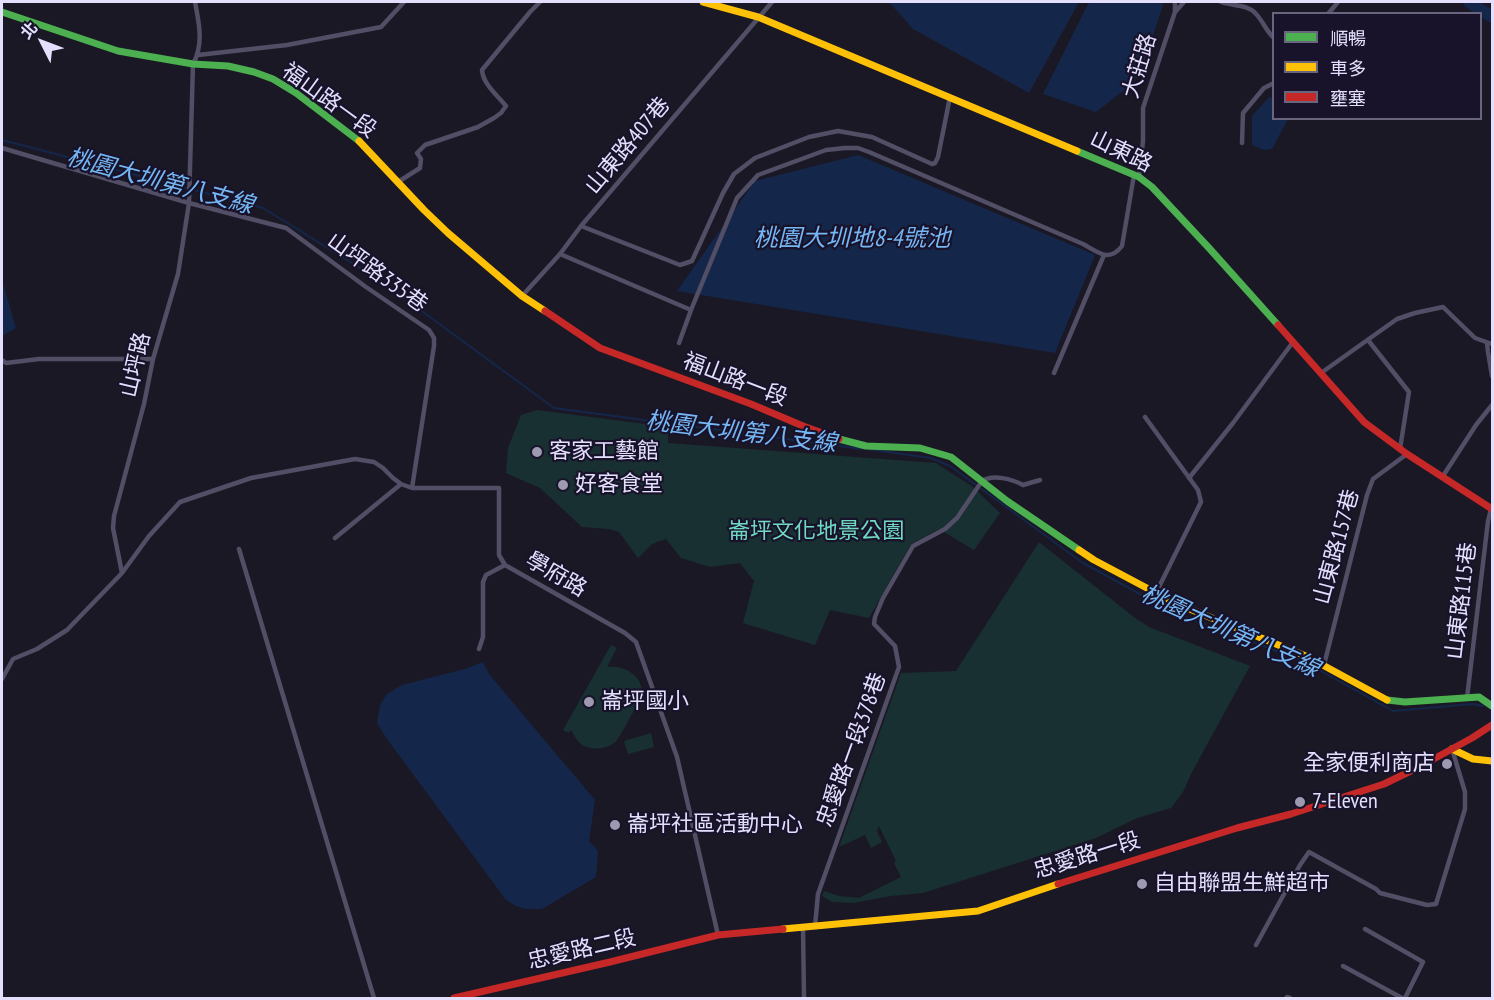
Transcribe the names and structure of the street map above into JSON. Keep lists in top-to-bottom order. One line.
{"streets":{"street":["大莊路","福山路一段","山東路407巷","山東路","山坪路335巷","山坪路","山東路157巷","學府路","山東路115巷","忠愛路一段378巷","忠愛路一段","忠愛路二段"]},"crossings":[["大莊路","山東路"],["福山路一段","山東路407巷"],["福山路一段","山坪路"],["福山路一段","山東路157巷"],["福山路一段","山東路115巷"],["福山路一段","忠愛路一段378巷"],["山東路407巷","山東路"],["山東路","山東路157巷"],["山東路","山東路115巷"],["山坪路335巷","山坪路"],["山坪路335巷","學府路"],["山坪路","學府路"],["學府路","忠愛路一段"],["學府路","忠愛路二段"],["忠愛路一段378巷","忠愛路一段"],["忠愛路一段","忠愛路二段"]],"water":["桃園大圳第八支線","桃園大圳地8-4號池"],"parks":["崙坪文化地景公園"],"places":["客家工藝館","好客食堂","崙坪國小","全家便利商店","7-Eleven","崙坪社區活動中心","自由聯盟生鮮超市"],"legend":["順暢","車多","壅塞"],"north":"top left"}
